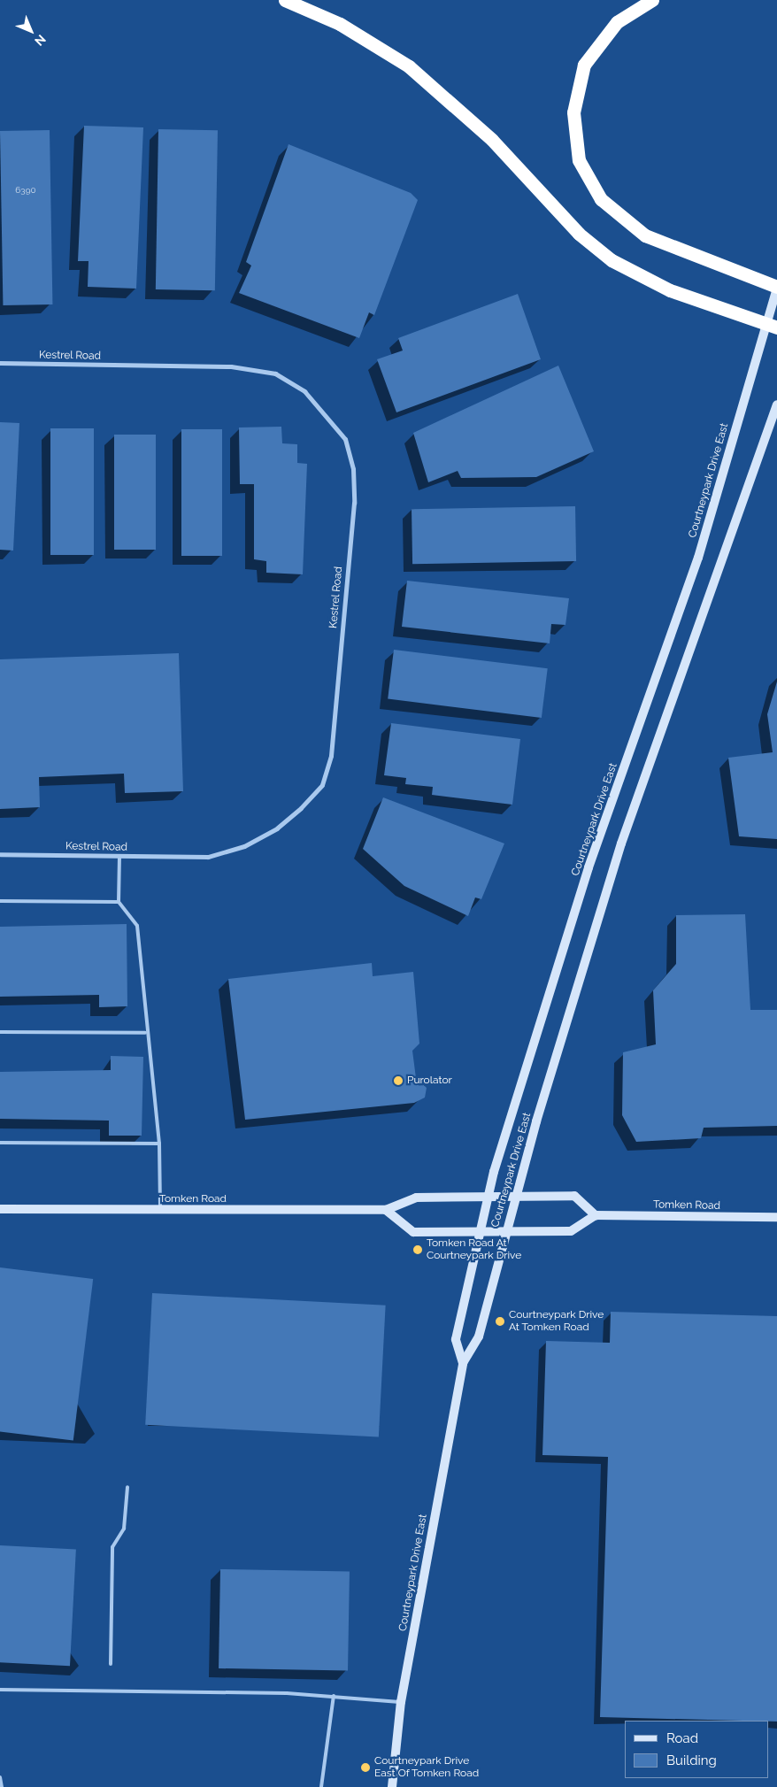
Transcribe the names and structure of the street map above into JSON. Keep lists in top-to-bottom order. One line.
{"streets":{"main road":["Courtneypark Drive East","Tomken Road"],"street":["Kestrel Road"]},"crossings":[["Courtneypark Drive East","Tomken Road"]],"places":["Purolator","Tomken Road At Courtneypark Drive","Courtneypark Drive At Tomken Road","Courtneypark Drive East Of Tomken Road"],"house_numbers":["6390"],"legend":["Road","Building"],"north":"bottom right"}
